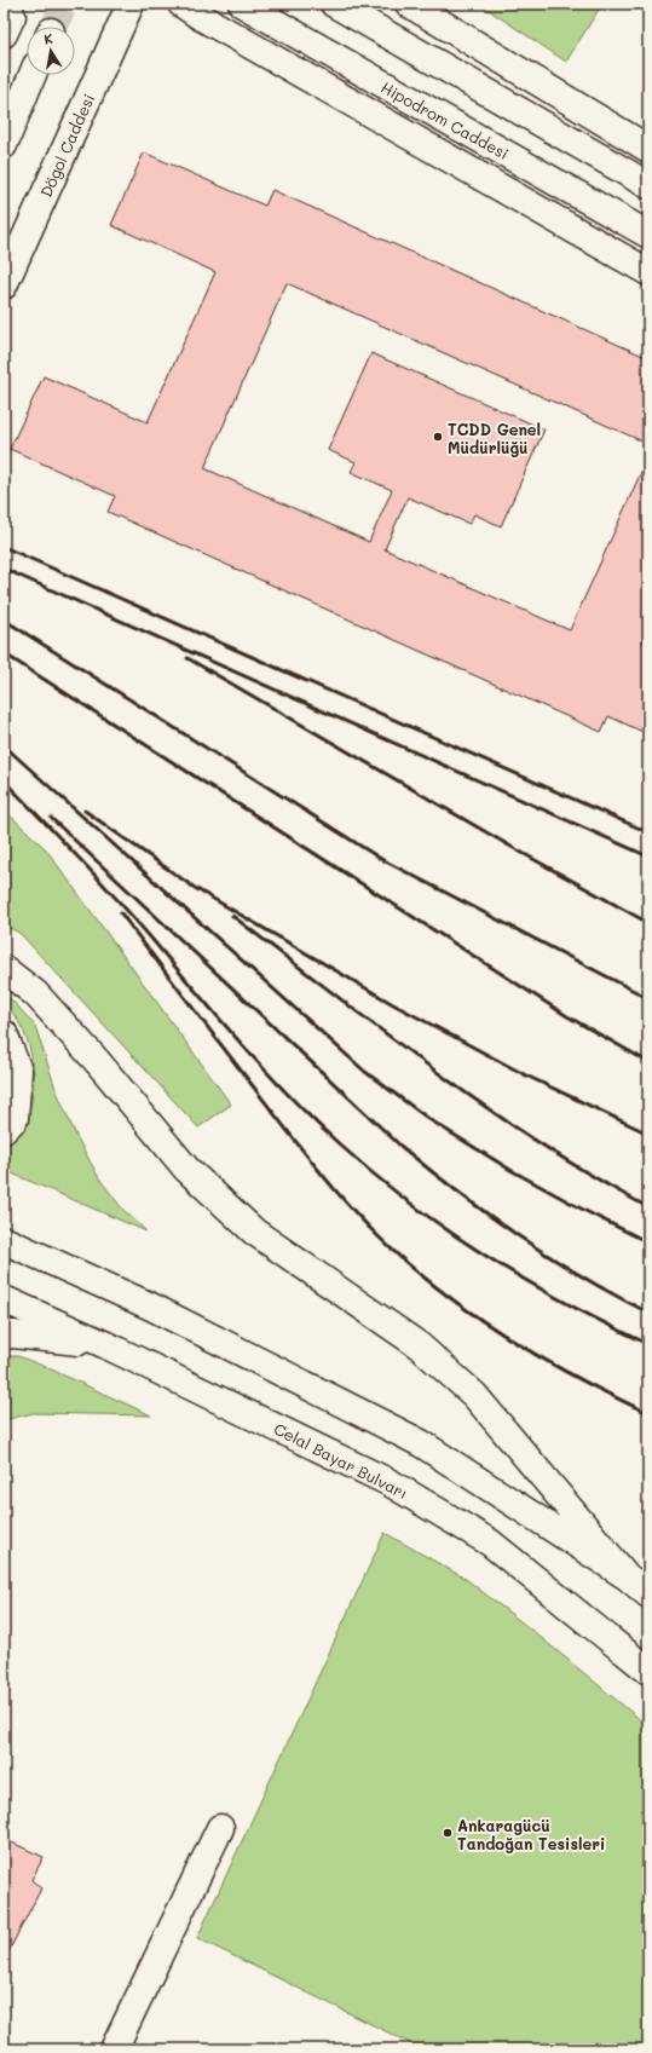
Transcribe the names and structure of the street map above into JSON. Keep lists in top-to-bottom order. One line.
{"streets":{"main road":["Hipodrom Caddesi","Dögol Caddesi","Celal Bayar Bulvarı"]},"places":["TCDD Genel Müdürlüğü","Ankaragücü Tandoğan Tesisleri"],"north":"top"}
